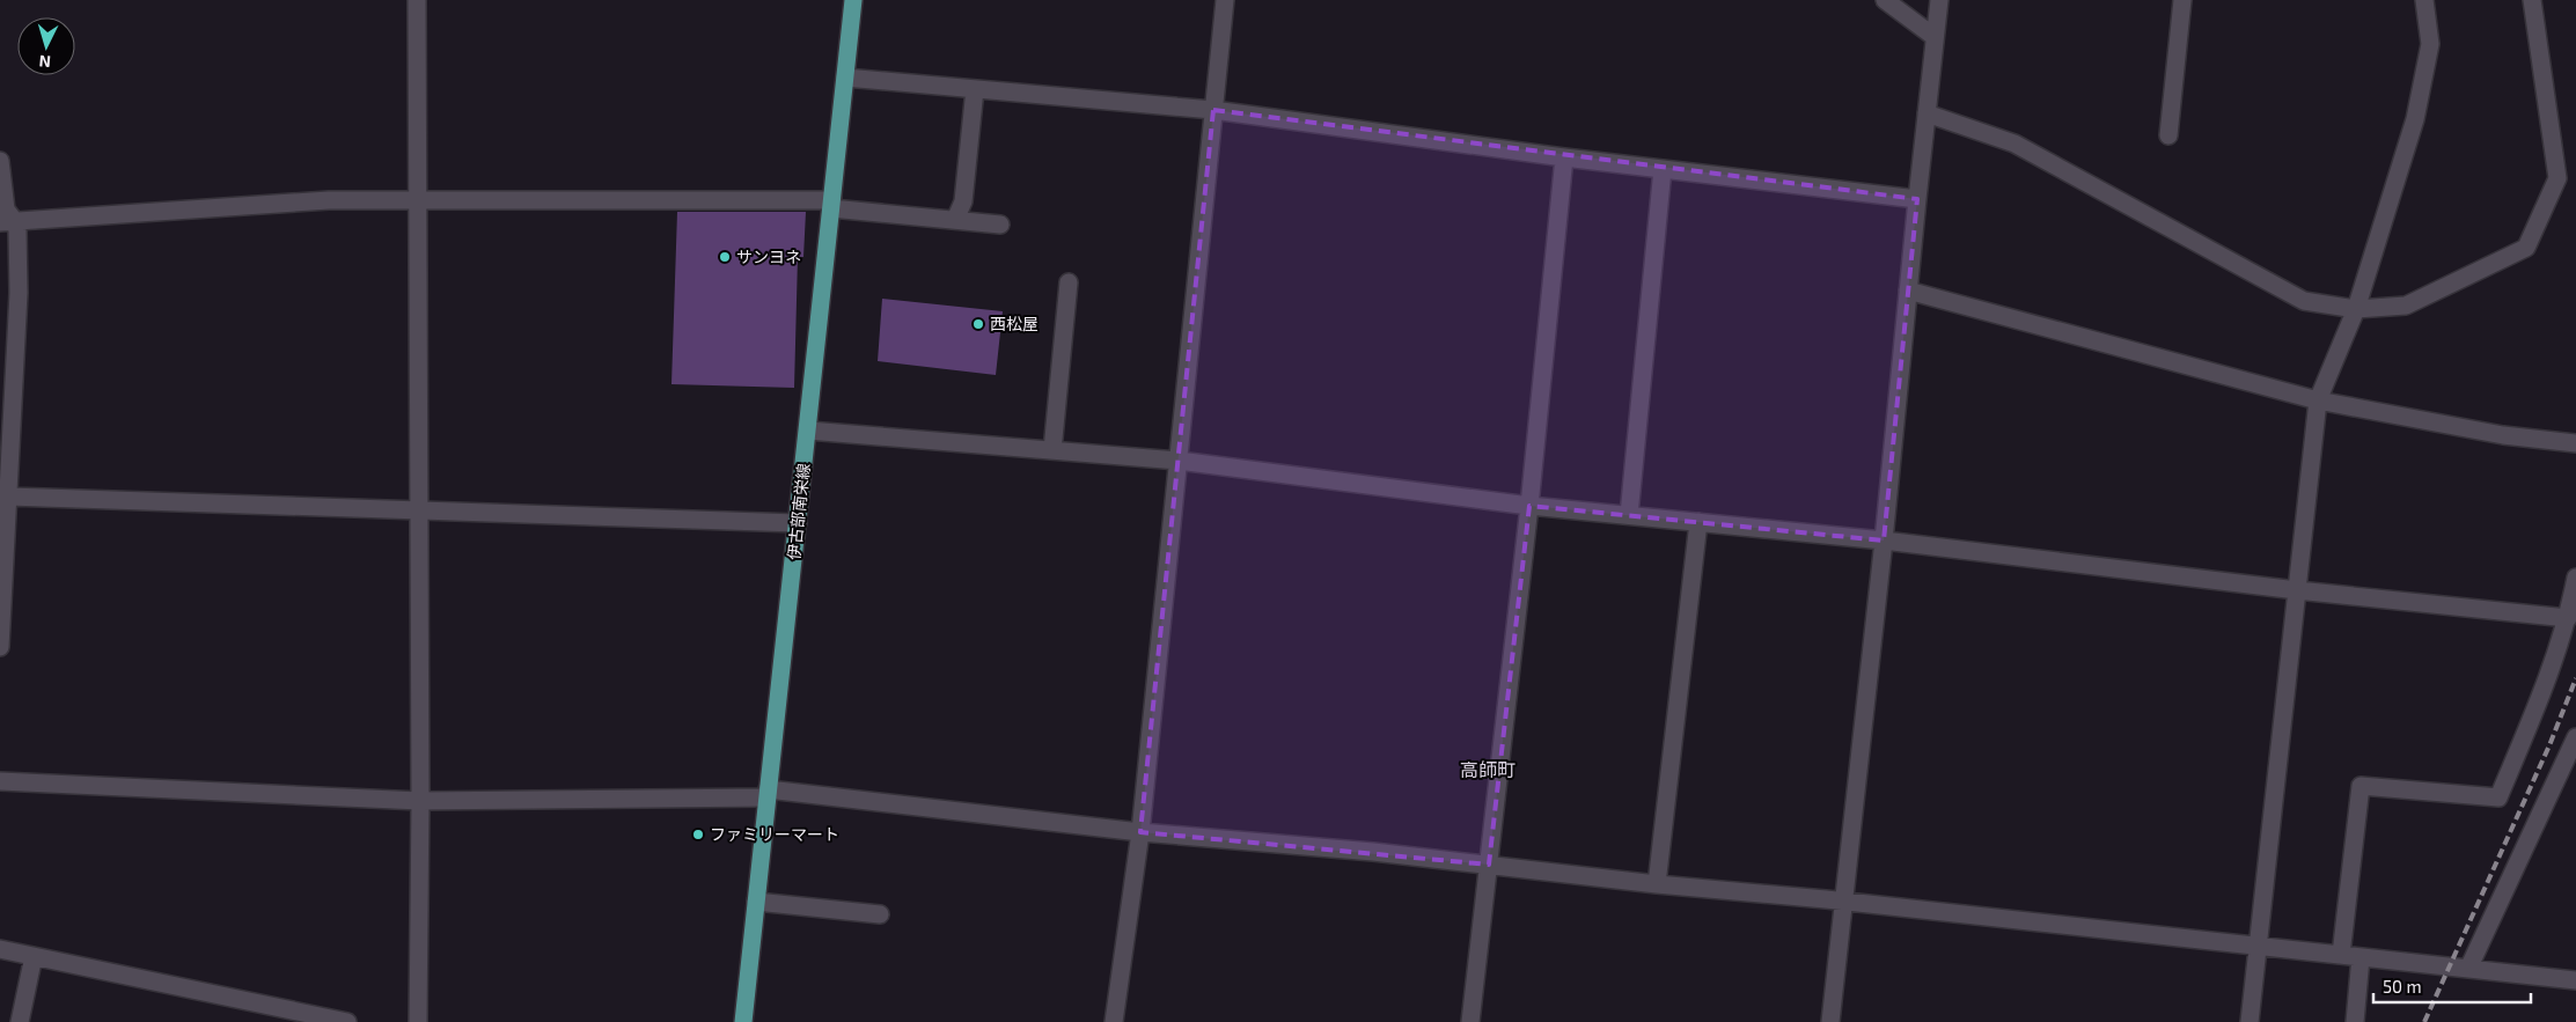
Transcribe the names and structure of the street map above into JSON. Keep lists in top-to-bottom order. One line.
{"streets":{"main road":["伊古部南栄線"]},"districts":["高師町"],"places":["サンヨネ","西松屋","ファミリーマート"],"scale_bar":"50 m","north":"bottom"}
